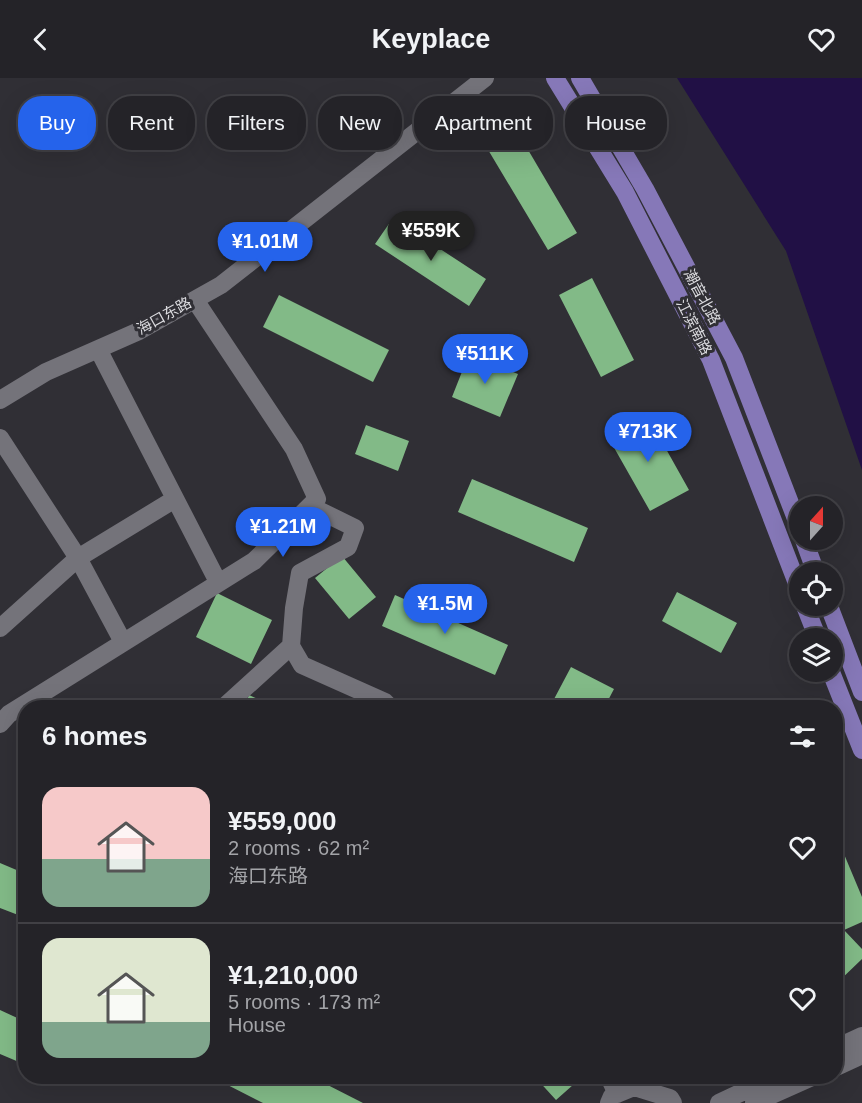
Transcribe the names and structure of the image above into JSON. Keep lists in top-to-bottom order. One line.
{"streets":{"main road":["潮音北路","江滨南路"],"street":["海口东路"]},"north":"top","page":{"header":"Keyplace","chip":["Buy","Rent","Filters","New","Apartment","House"],"price":["¥559K","¥1.01M","¥511K","¥713K","¥1.21M","¥1.5M"],"heading":"6 homes","list":[{"name":"¥559,000","note":"2 rooms · 62 m² · 海口东路"},{"name":"¥1,210,000","note":"5 rooms · 173 m² · House"}]}}
